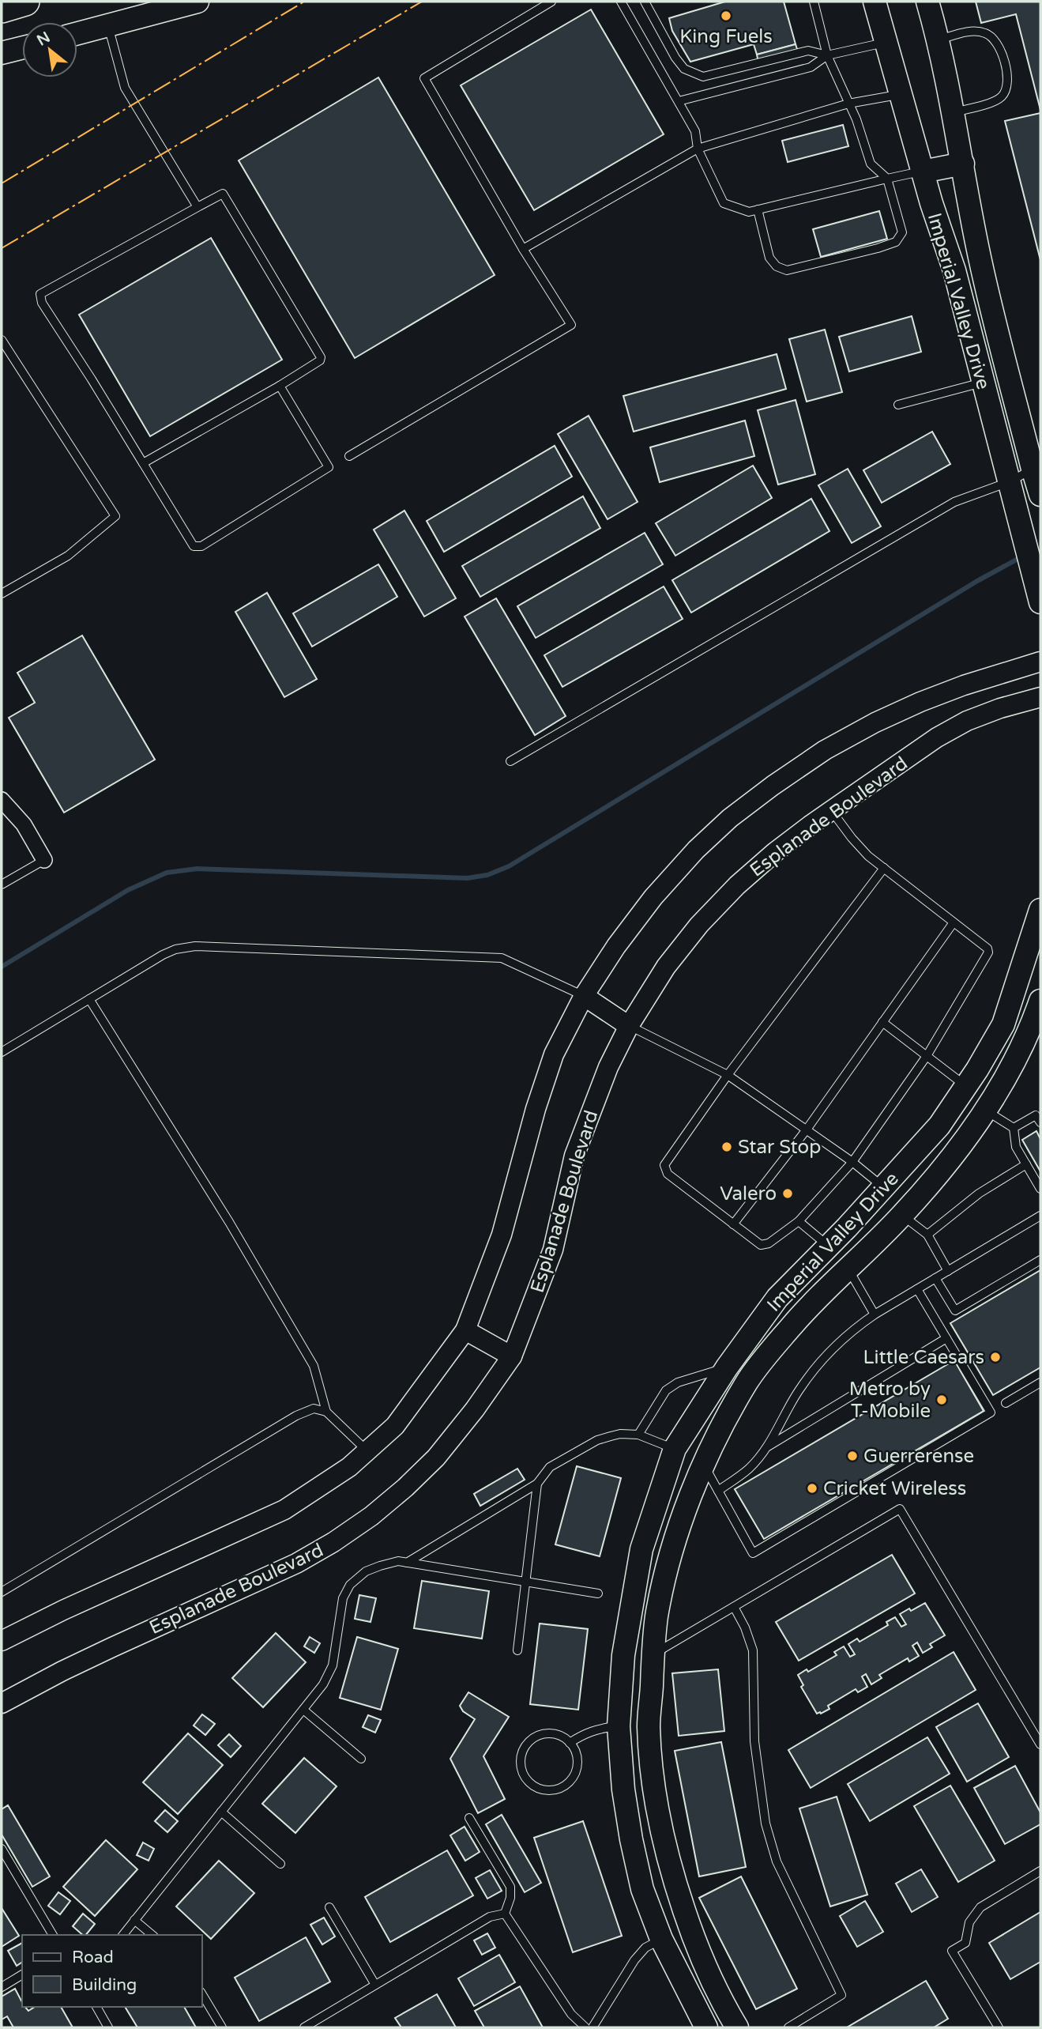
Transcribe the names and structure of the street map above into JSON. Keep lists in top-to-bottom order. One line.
{"streets":{"main road":["Imperial Valley Drive"],"street":["Esplanade Boulevard"]},"places":["King Fuels","Star Stop","Valero","Little Caesars","Metro by T-Mobile","Guerrerense","Cricket Wireless"],"legend":["Road","Building"],"north":"top left"}
